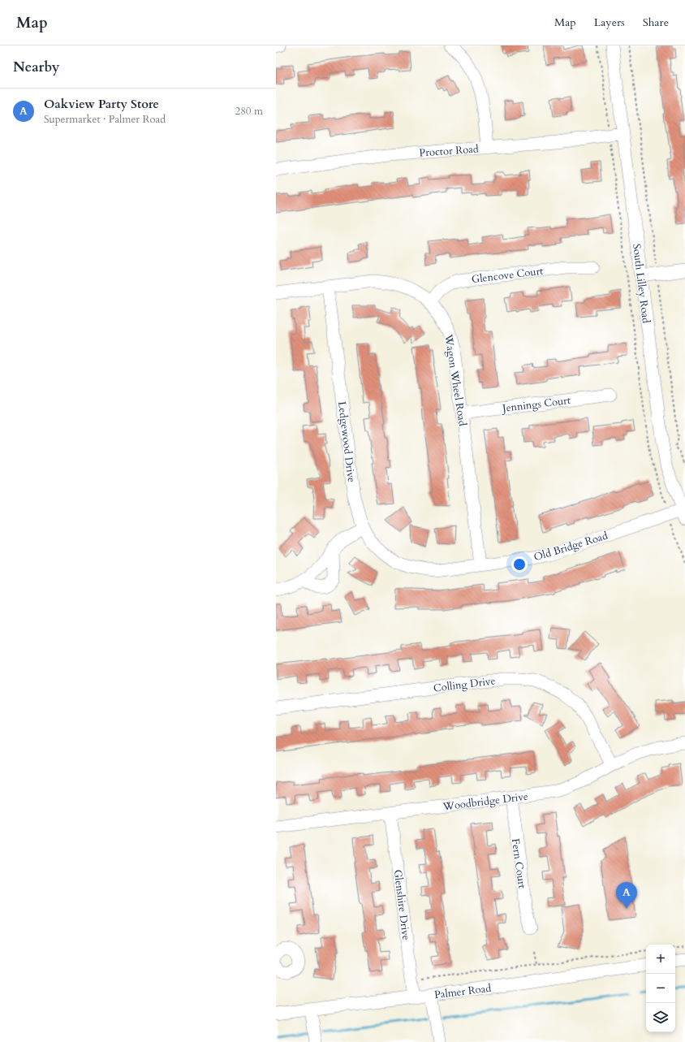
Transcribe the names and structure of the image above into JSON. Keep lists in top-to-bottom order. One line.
{"streets":{"street":["Proctor Road","Glencove Court","South Lilley Road","Wagon Wheel Road","Jennings Court","Ledgewood Drive","Old Bridge Road","Colling Drive","Woodbridge Drive","Fern Court","Glenshire Drive","Palmer Road"]},"crossings":[["Proctor Road","South Lilley Road"],["Glencove Court","Wagon Wheel Road"],["South Lilley Road","Old Bridge Road"],["Wagon Wheel Road","Jennings Court"],["Wagon Wheel Road","Ledgewood Drive"],["Wagon Wheel Road","Old Bridge Road"],["Ledgewood Drive","Old Bridge Road"],["Colling Drive","Woodbridge Drive"],["Woodbridge Drive","Fern Court"],["Woodbridge Drive","Glenshire Drive"],["Glenshire Drive","Palmer Road"]],"page":{"header":"Map","nav":["Map","Layers","Share"],"heading":"Nearby","list":[{"mark":"A","name":"Oakview Party Store","note":"Supermarket · Palmer Road","value":"280 m"}],"pins":"A","map_buttons":["+","−"]}}
